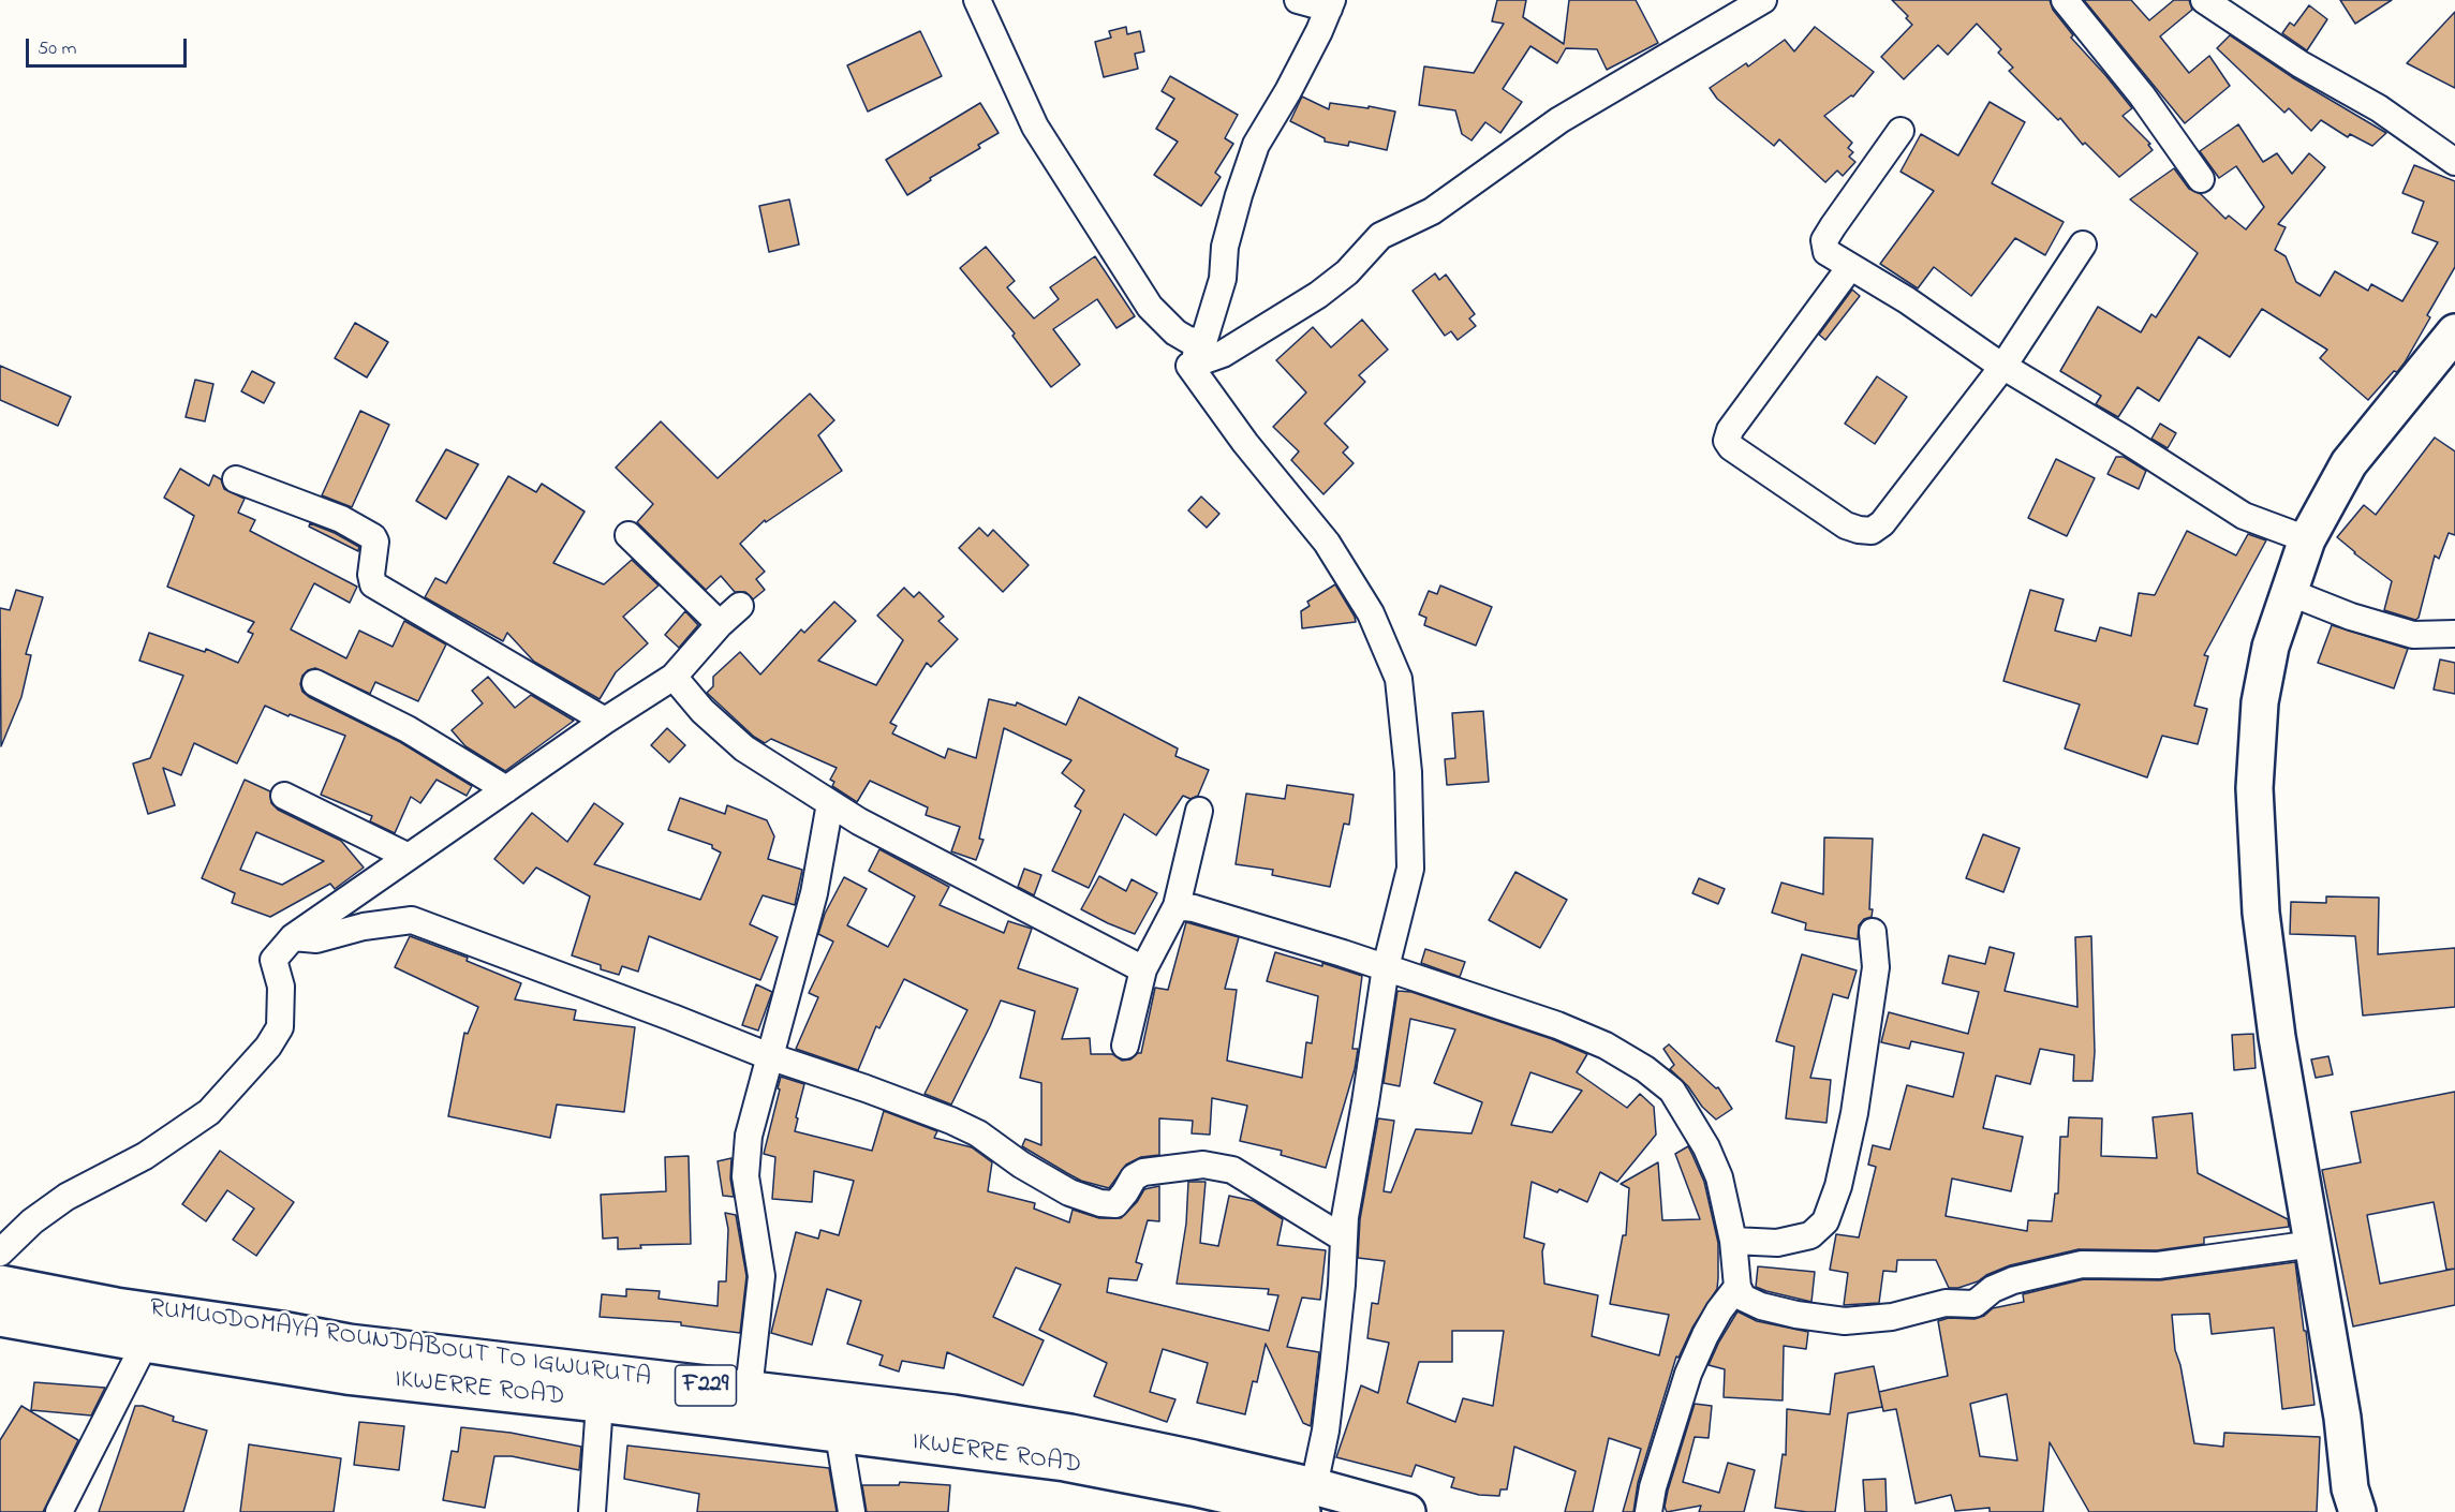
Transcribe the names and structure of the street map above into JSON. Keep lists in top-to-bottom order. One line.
{"streets":{"main road":["RUMUODOMAYA ROUNDABOUT TO IGWURUTA","F229","IKWERRE ROAD"]},"crossings":[["RUMUODOMAYA ROUNDABOUT TO IGWURUTA","IKWERRE ROAD"]],"scale_bar":"50 m"}
